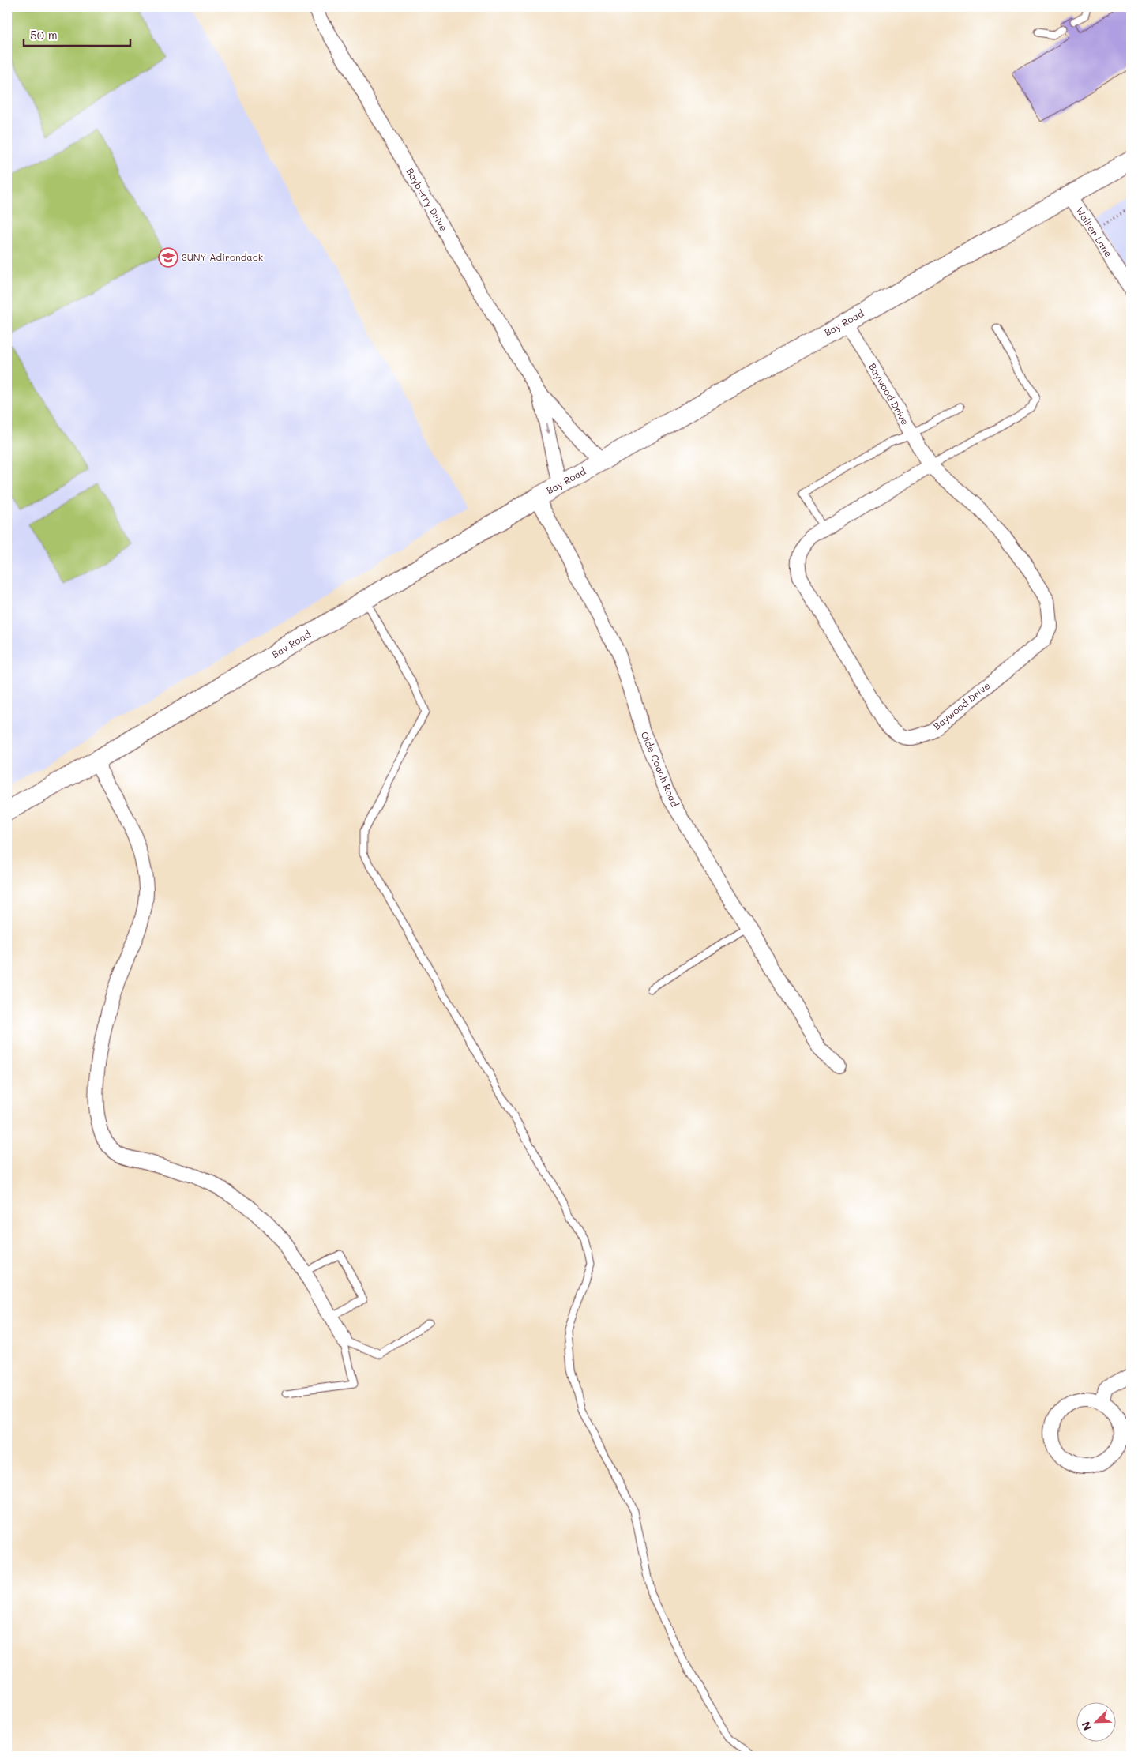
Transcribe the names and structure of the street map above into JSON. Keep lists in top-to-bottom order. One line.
{"streets":{"street":["Bayberry Drive","Walker Lane","Bay Road","Baywood Drive","Olde Coach Road"]},"crossings":[["Bayberry Drive","Bay Road"],["Walker Lane","Bay Road"],["Bay Road","Baywood Drive"],["Bay Road","Olde Coach Road"]],"places":{"school or university":["SUNY Adirondack"]},"scale_bar":"50 m","north":"bottom left"}
